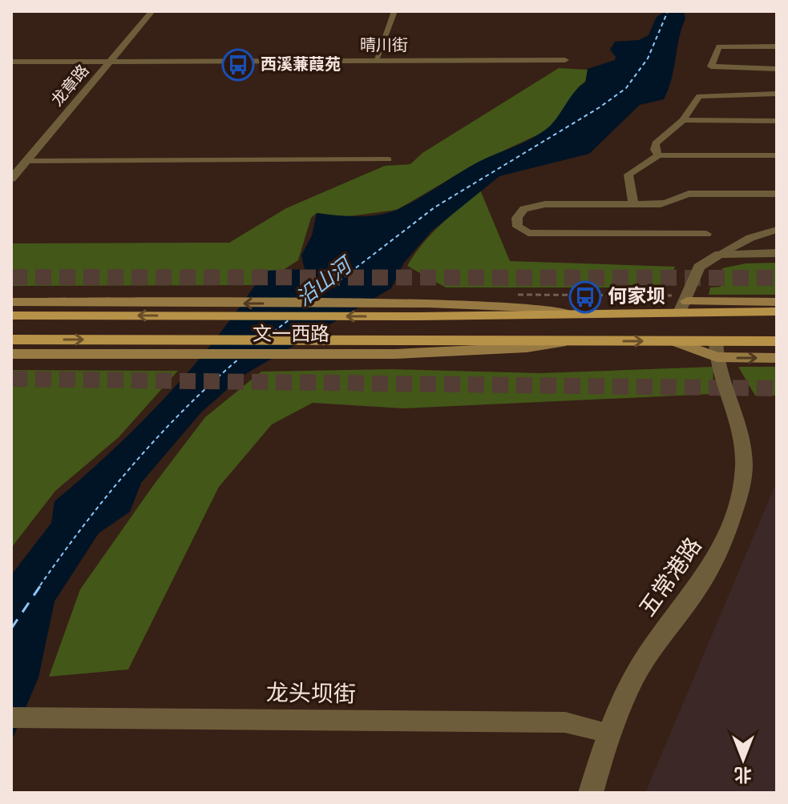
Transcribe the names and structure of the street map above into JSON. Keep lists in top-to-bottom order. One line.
{"streets":{"main road":["文一西路"],"street":["晴川街","龙章路","五常港路","龙头坝街"]},"crossings":[["晴川街","龙章路"],["文一西路","五常港路"],["五常港路","龙头坝街"]],"water":["沿山河"],"places":{"bus stop":["西溪蒹葭苑","何家坝"]},"north":"bottom"}
